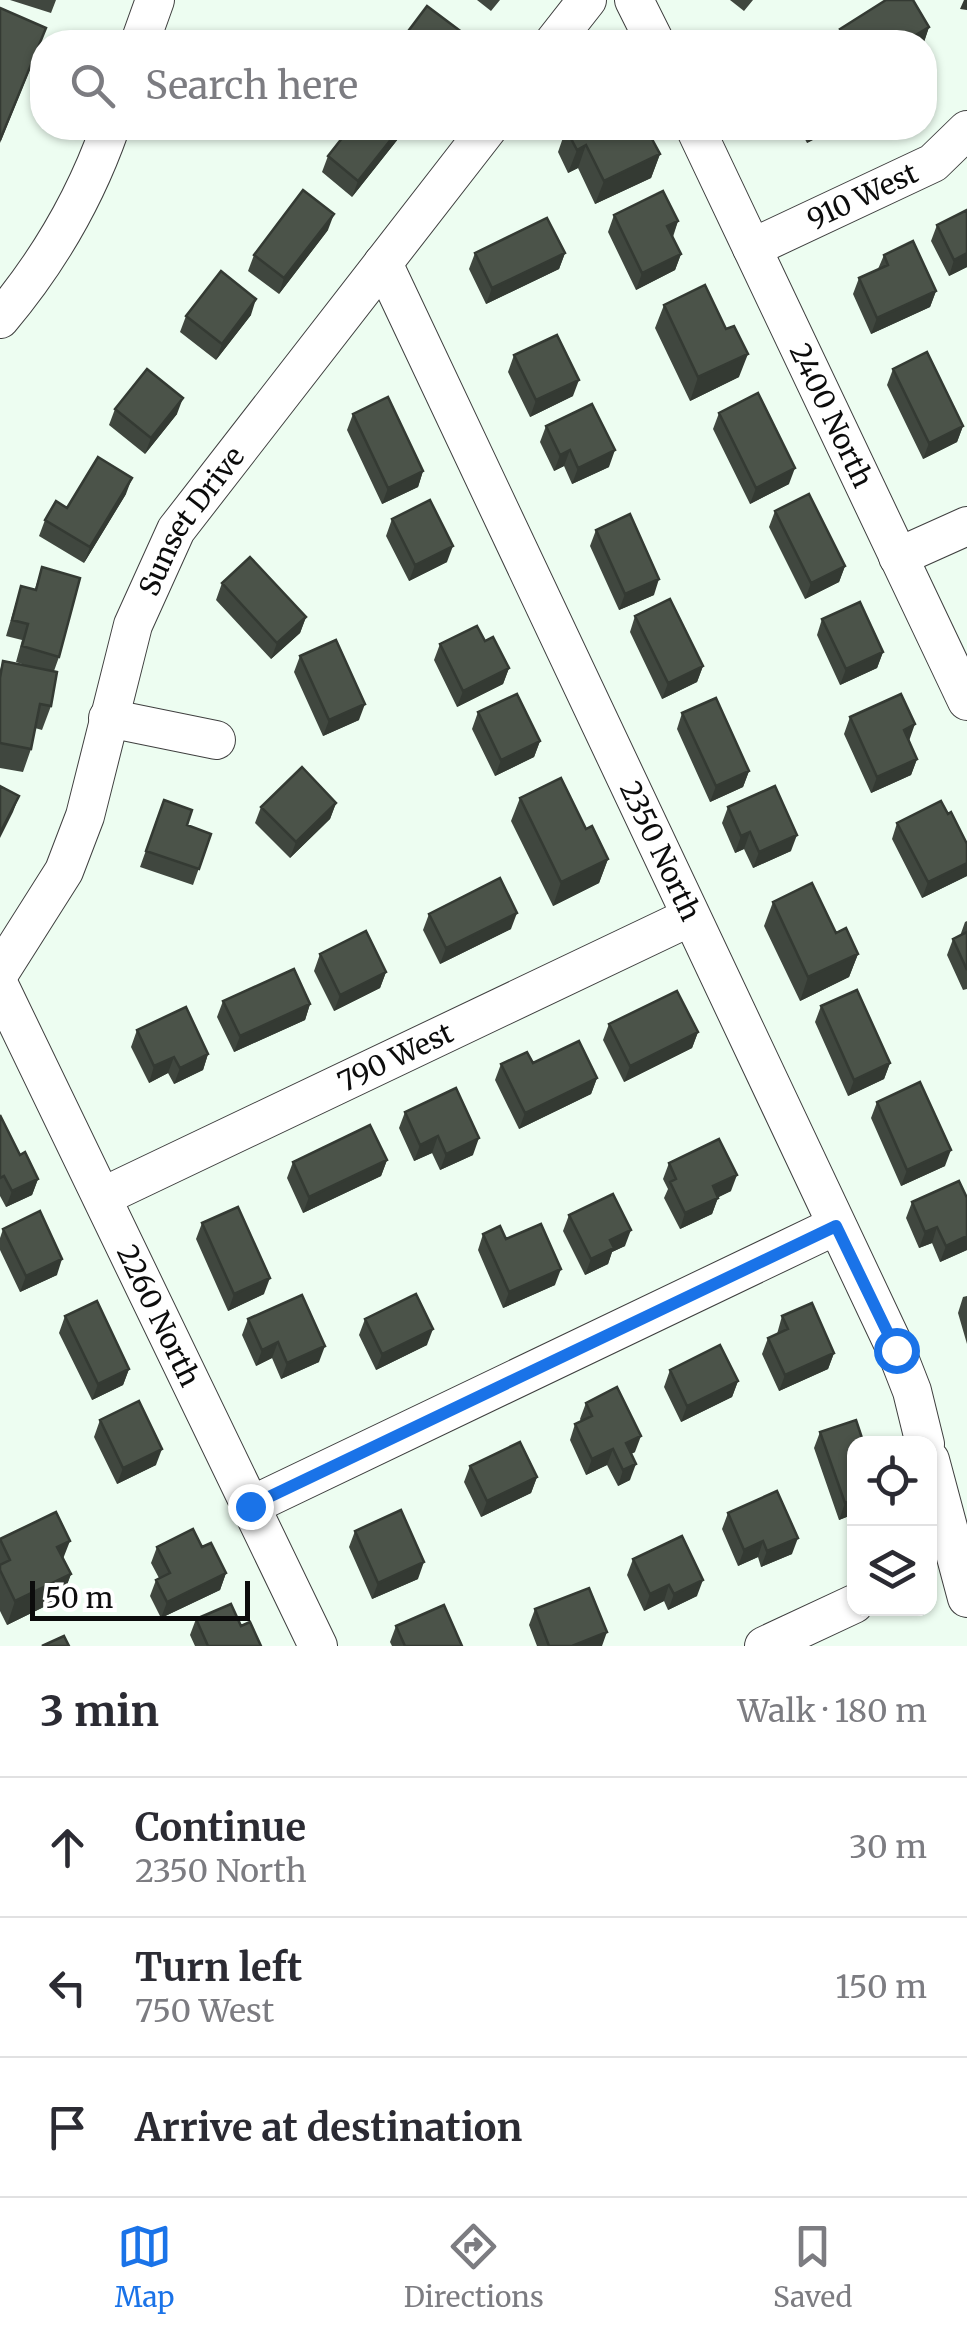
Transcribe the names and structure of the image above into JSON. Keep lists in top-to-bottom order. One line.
{"streets":{"street":["910 West","2400 North","Sunset Drive","2350 North","790 West","2260 North"]},"crossings":[["910 West","2400 North"],["Sunset Drive","2350 North"],["2350 North","790 West"],["790 West","2260 North"]],"scale_bar":"50 m","page":{"search":"Search here","scale":"50 m","heading":["3 min","Walk · 180 m"],"list":[["Continue","2350 North","30 m"],["Turn left","750 West","150 m"],"Arrive at destination"],"nav":["Map","Directions","Saved"]}}
